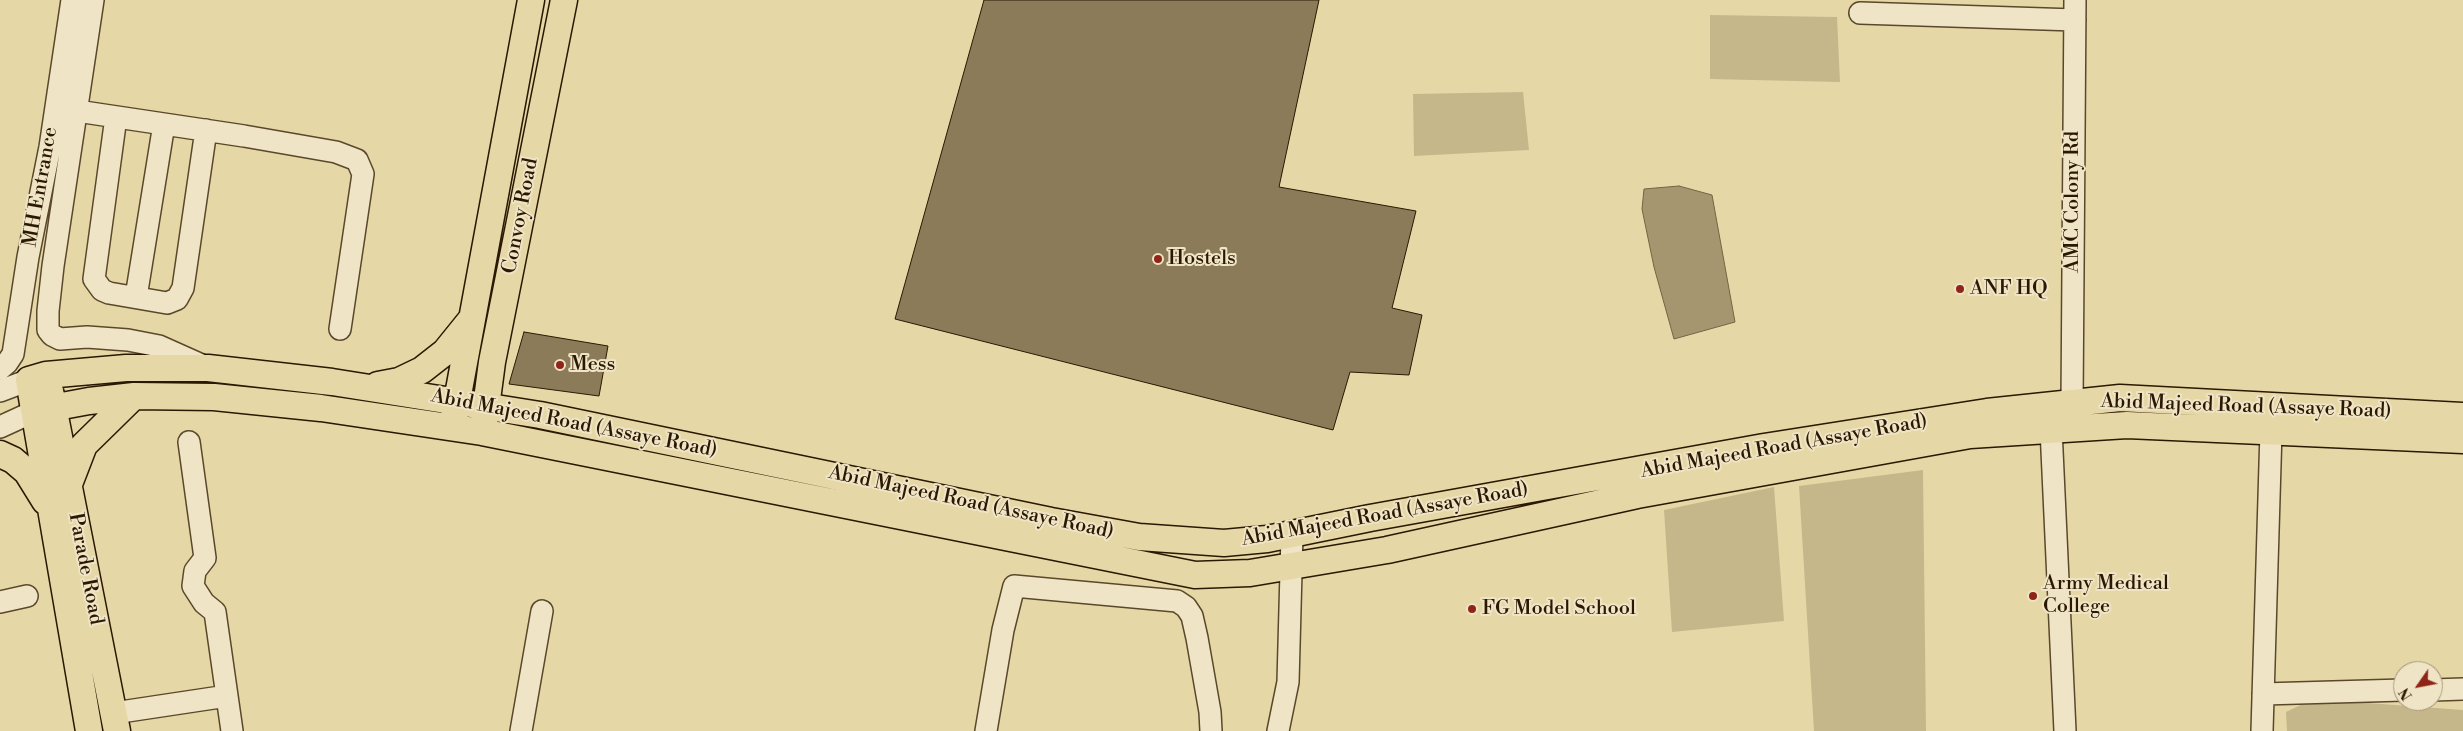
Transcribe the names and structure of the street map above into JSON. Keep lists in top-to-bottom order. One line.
{"streets":{"main road":["Convoy Road","Abid Majeed Road (Assaye Road)","Parade Road"],"street":["MH Entrance","AMC Colony Rd"]},"crossings":[["AMC Colony Rd","Abid Majeed Road (Assaye Road)"],["Convoy Road","Abid Majeed Road (Assaye Road)"],["Abid Majeed Road (Assaye Road)","Parade Road"]],"places":["Hostels","ANF HQ","Mess","Army Medical College","FG Model School"],"north":"bottom left"}
